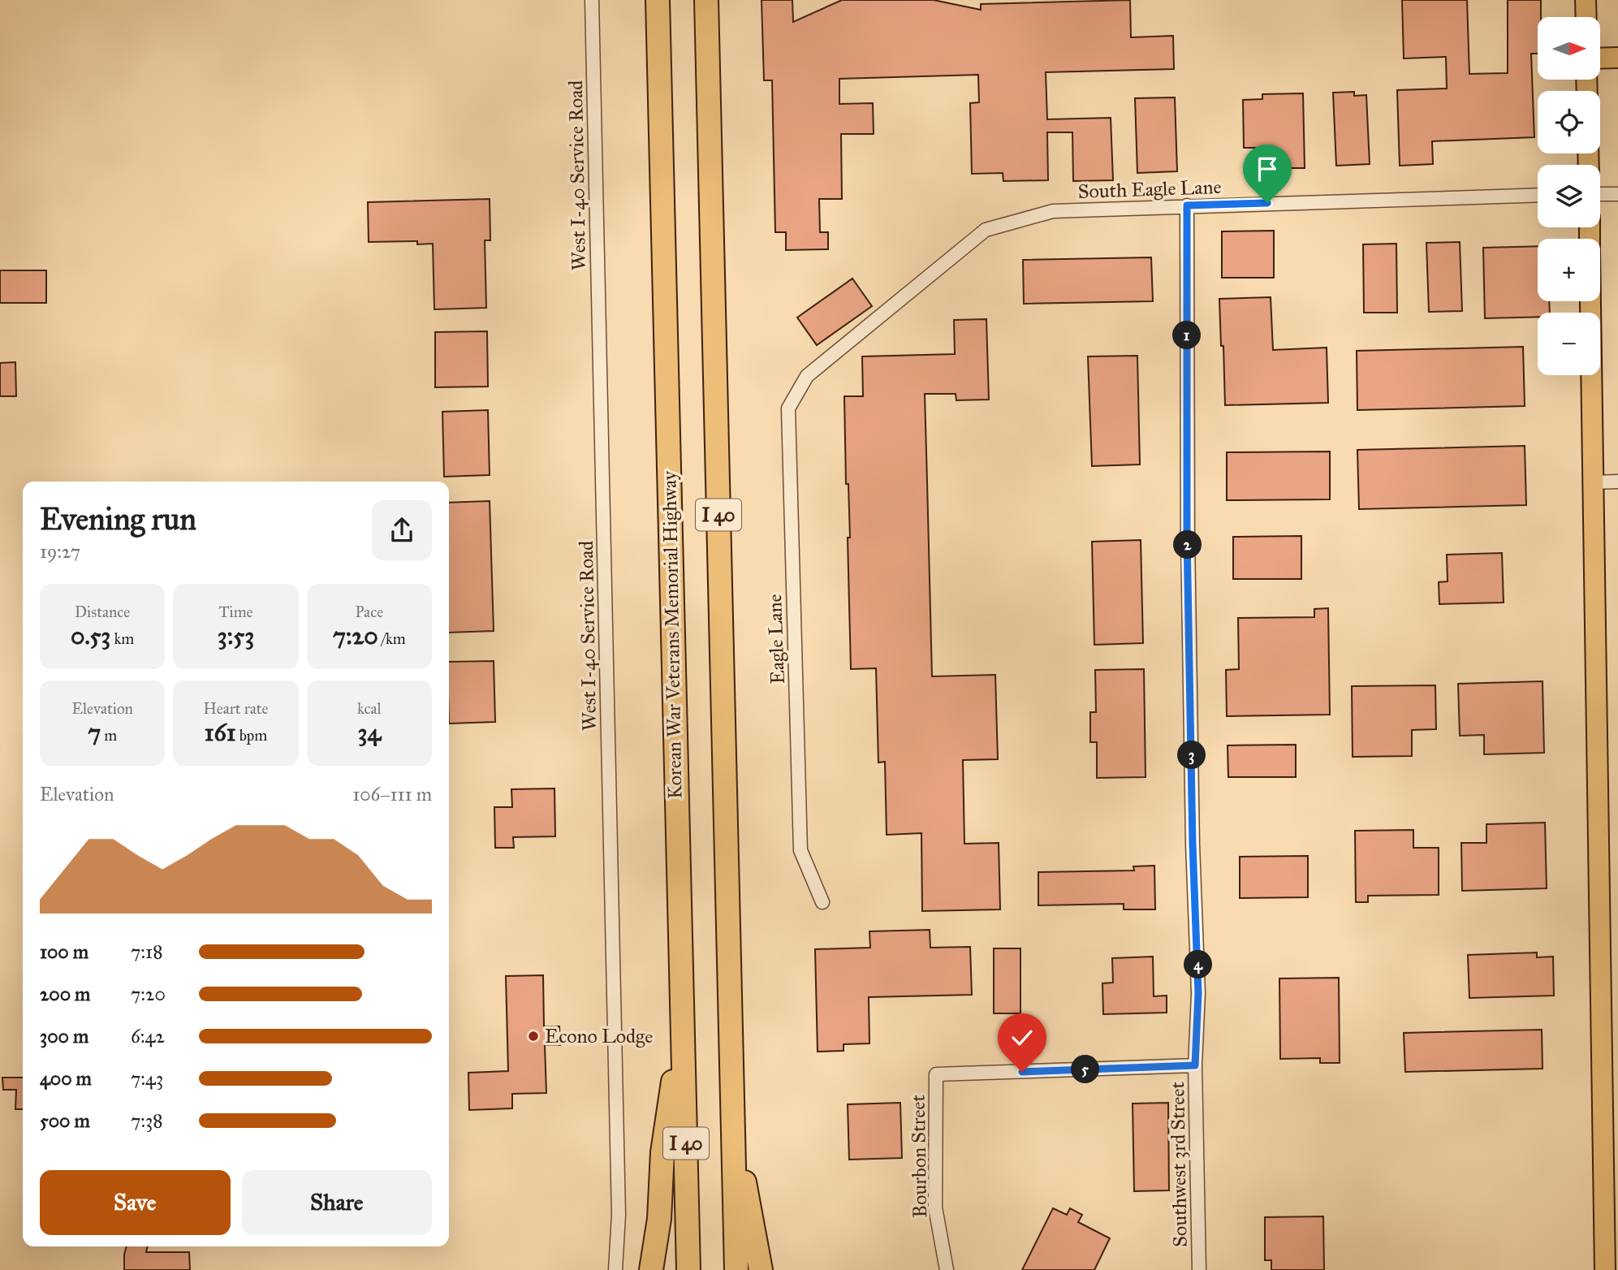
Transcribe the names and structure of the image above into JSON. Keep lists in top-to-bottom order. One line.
{"streets":{"highway":["I 40","Korean War Veterans Memorial Highway"],"street":["West I-40 Service Road","South Eagle Lane","Eagle Lane","Bourbon Street","Southwest 3rd Street"]},"crossings":[["South Eagle Lane","Eagle Lane"],["South Eagle Lane","Southwest 3rd Street"],["Bourbon Street","Southwest 3rd Street"]],"places":["Econo Lodge"],"north":"right","page":{"map_buttons":["+","−"],"pins":["1","2","3","4","5"],"heading":["Evening run","19:27"],"stats":[["Distance","0.53 km"],["Time","3:53"],["Pace","7:20 /km"],["Elevation","7 m"],["Heart rate","161 bpm"],["kcal","34"]],"chart":["Elevation","106–111 m"],"list":[{"name":"100 m","note":"7:18"},{"name":"200 m","note":"7:20"},{"name":"300 m","note":"6:42"},{"name":"400 m","note":"7:43"},{"name":"500 m","note":"7:38"}],"buttons":["Save","Share"]}}
